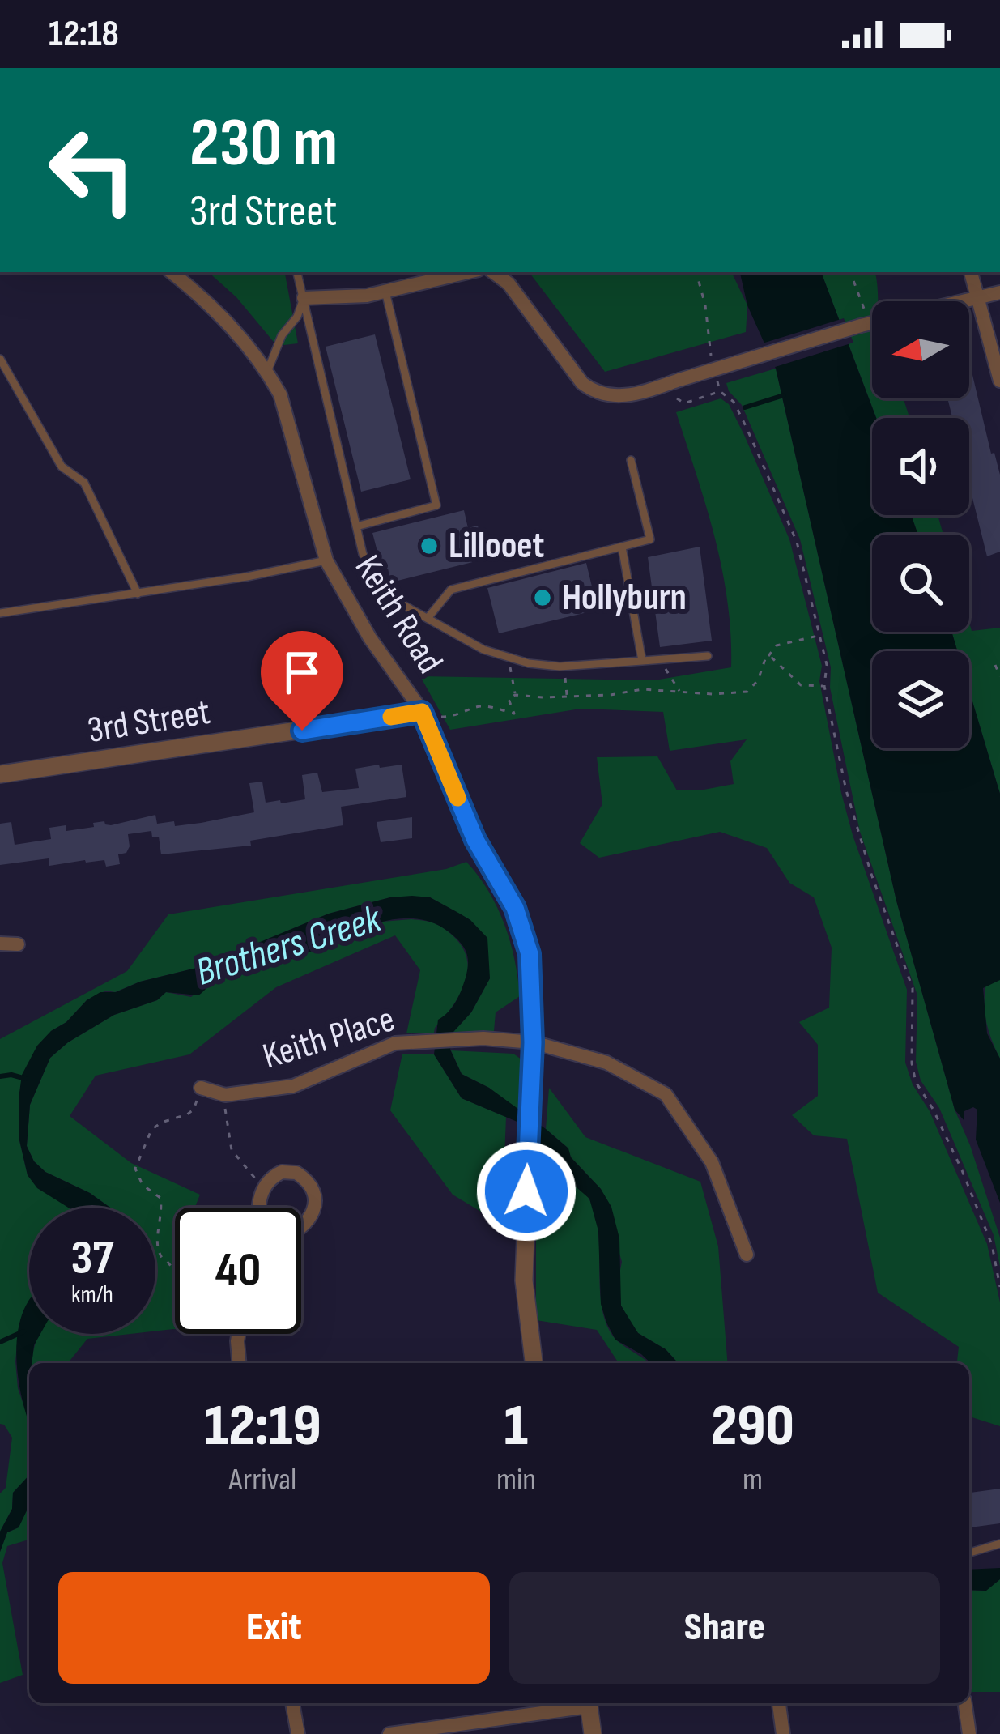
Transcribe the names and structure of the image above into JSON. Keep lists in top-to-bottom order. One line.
{"streets":{"street":["Keith Road","3rd Street","Keith Place"]},"crossings":[["Keith Road","3rd Street"],["Keith Road","Keith Place"]],"water":["Brothers Creek"],"places":["Lillooet","Hollyburn"],"north":"left","page":{"status":"12:18","turn":["230 m","3rd Street"],"speed":"37 km/h","limit":"40","eta":["12:19","Arrival","1","min","290","m"],"buttons":["Exit","Share"]}}
